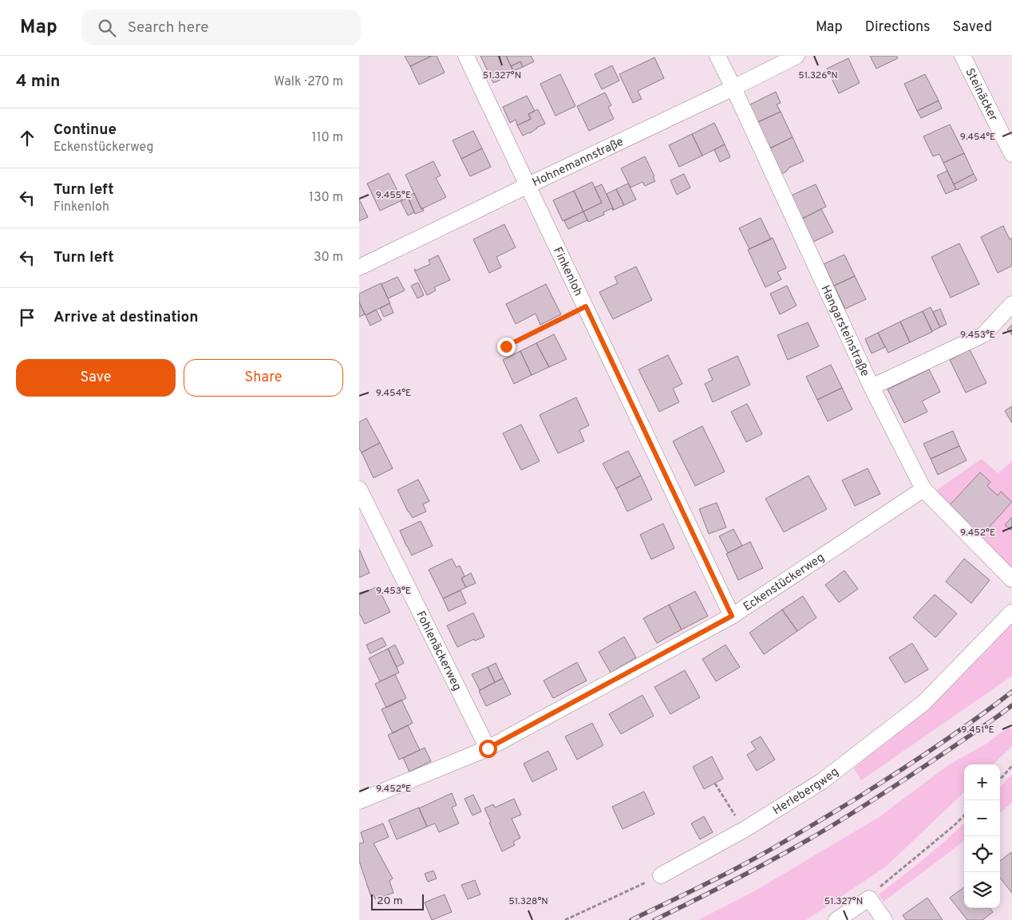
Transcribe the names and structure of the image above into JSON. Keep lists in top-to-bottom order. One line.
{"streets":{"street":["Steinäcker","Hohnemannstraße","Finkenloh","Hangarsteinstraße","Eckenstückerweg","Fohlenäckerweg","Herlebergweg"]},"crossings":[["Hohnemannstraße","Finkenloh"],["Hohnemannstraße","Hangarsteinstraße"],["Finkenloh","Eckenstückerweg"],["Hangarsteinstraße","Eckenstückerweg"],["Eckenstückerweg","Fohlenäckerweg"]],"scale_bar":"20 m","page":{"header":"Map","search":"Search here","nav":["Map","Directions","Saved"],"heading":["4 min","Walk · 270 m"],"list":[["Continue","Eckenstückerweg","110 m"],["Turn left","Finkenloh","130 m"],["Turn left","30 m"],"Arrive at destination"],"buttons":["Save","Share"],"map_buttons":["+","−"],"scale":"20 m"},"coordinates":["51.327°N","51.326°N","9.454°E","9.455°E","9.453°E","9.452°E","9.451°E","51.328°N"]}
